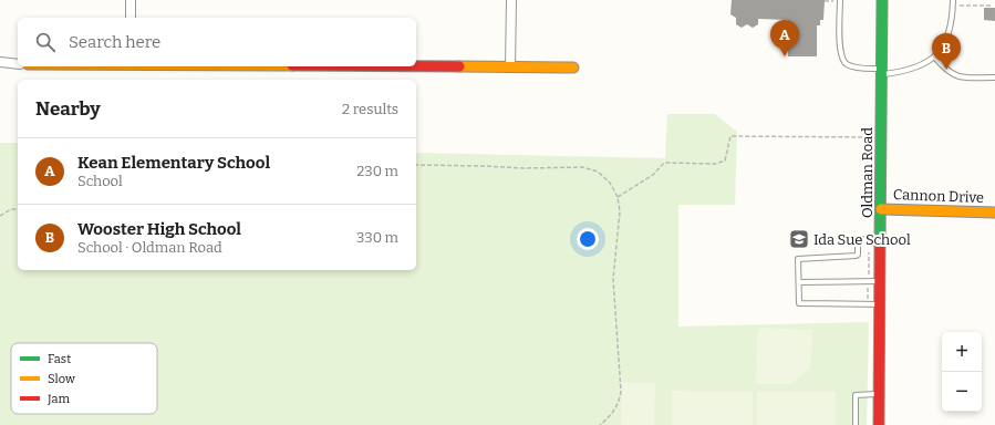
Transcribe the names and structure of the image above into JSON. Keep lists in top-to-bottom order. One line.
{"streets":{"street":["Oldman Road","Cannon Drive"]},"crossings":[["Oldman Road","Cannon Drive"]],"places":{"school or university":["Ida Sue School"]},"legend":["Fast","Slow","Jam"],"page":{"search":"Search here","pins":["A","B"],"heading":["Nearby","2 results"],"list":[{"mark":"A","name":"Kean Elementary School","note":"School","value":"230 m"},{"mark":"B","name":"Wooster High School","note":"School · Oldman Road","value":"330 m"}],"map_buttons":["+","−"]}}
